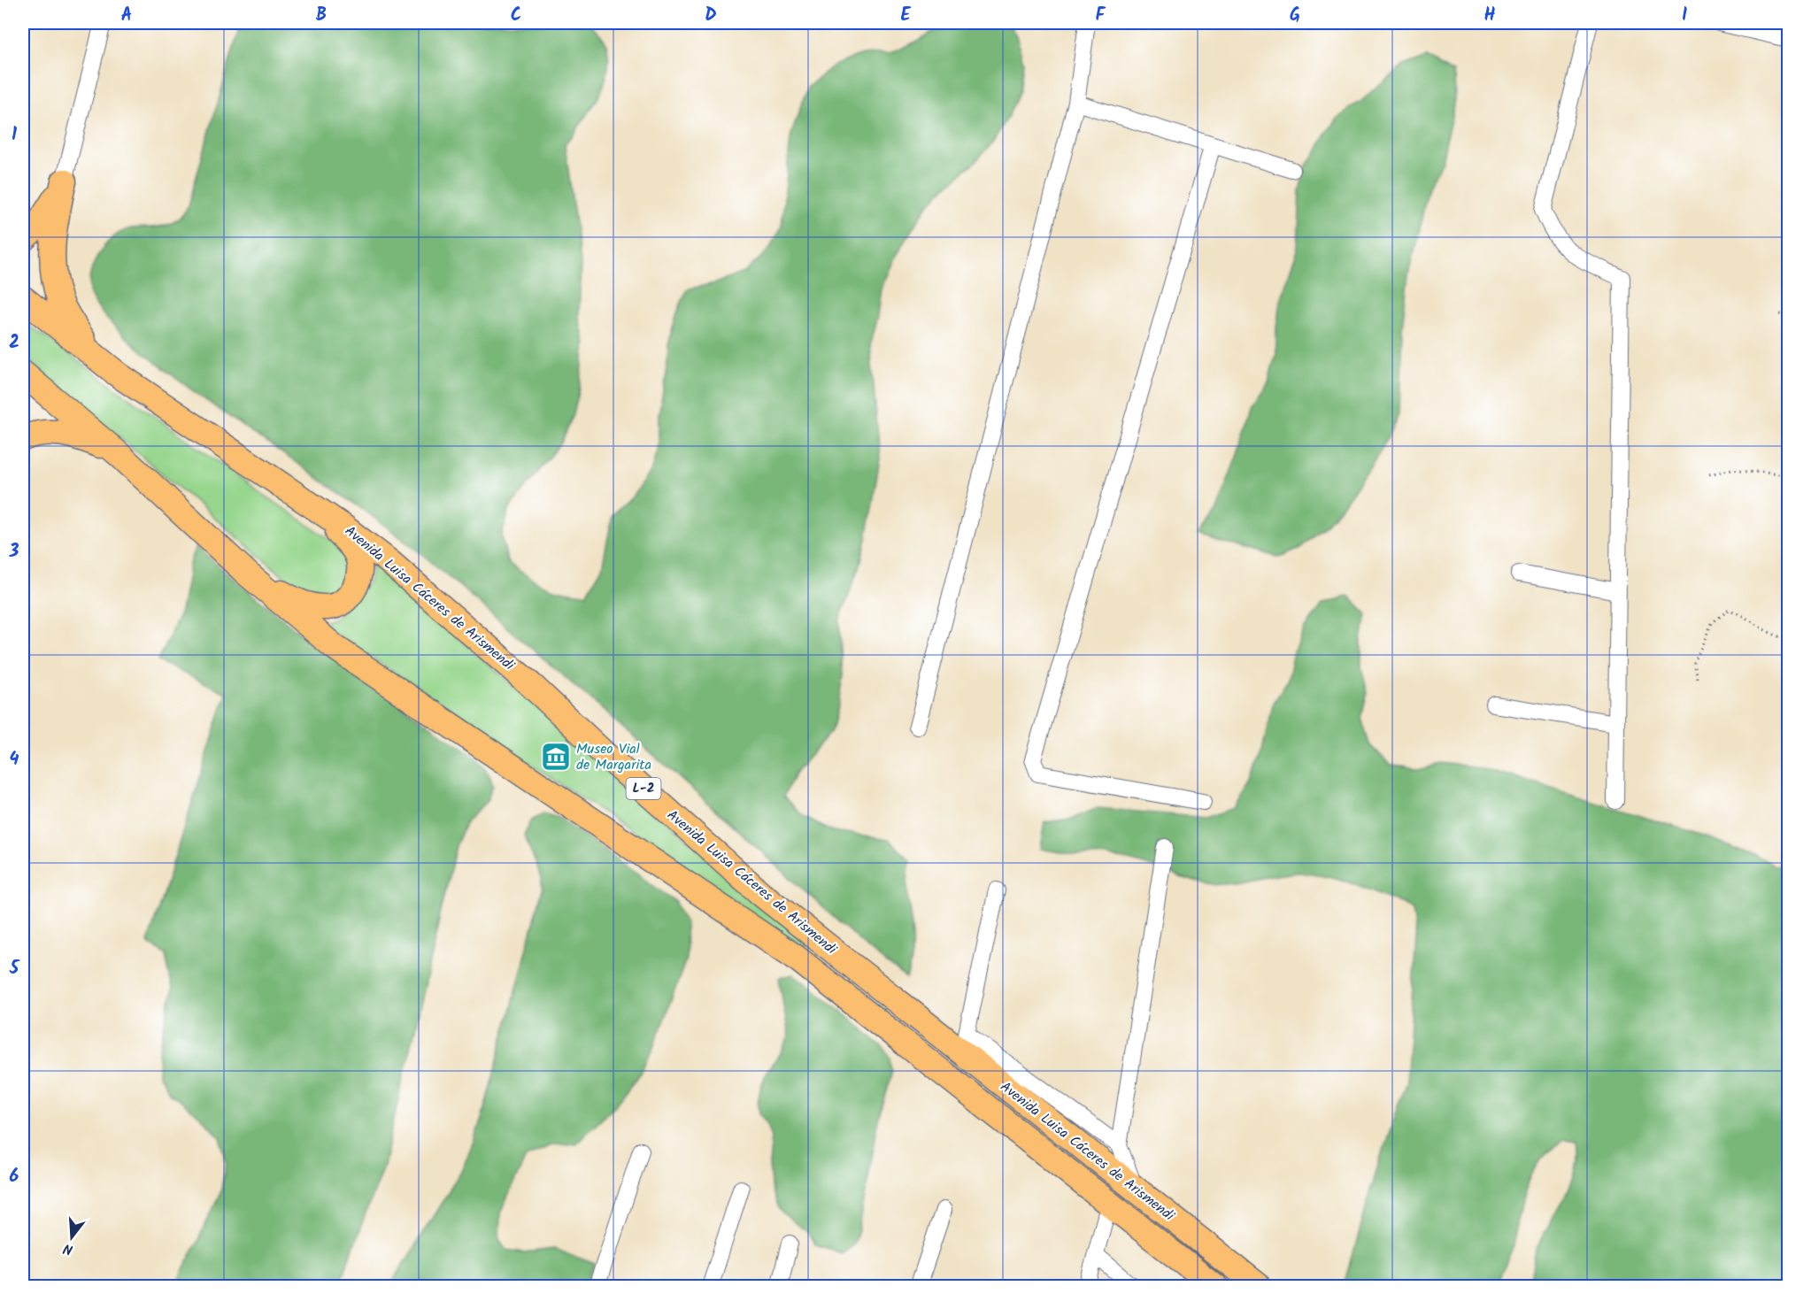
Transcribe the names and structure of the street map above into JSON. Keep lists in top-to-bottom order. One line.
{"streets":{"main road":["Avenida Luisa Cáceres de Arismendi","L-2"]},"places":{"museum":["Museo Vial de Margarita"]},"north":"bottom","grid":{"columns":["A","B","C","D","E","F","G","H","I"],"rows":["1","2","3","4","5","6"]}}
